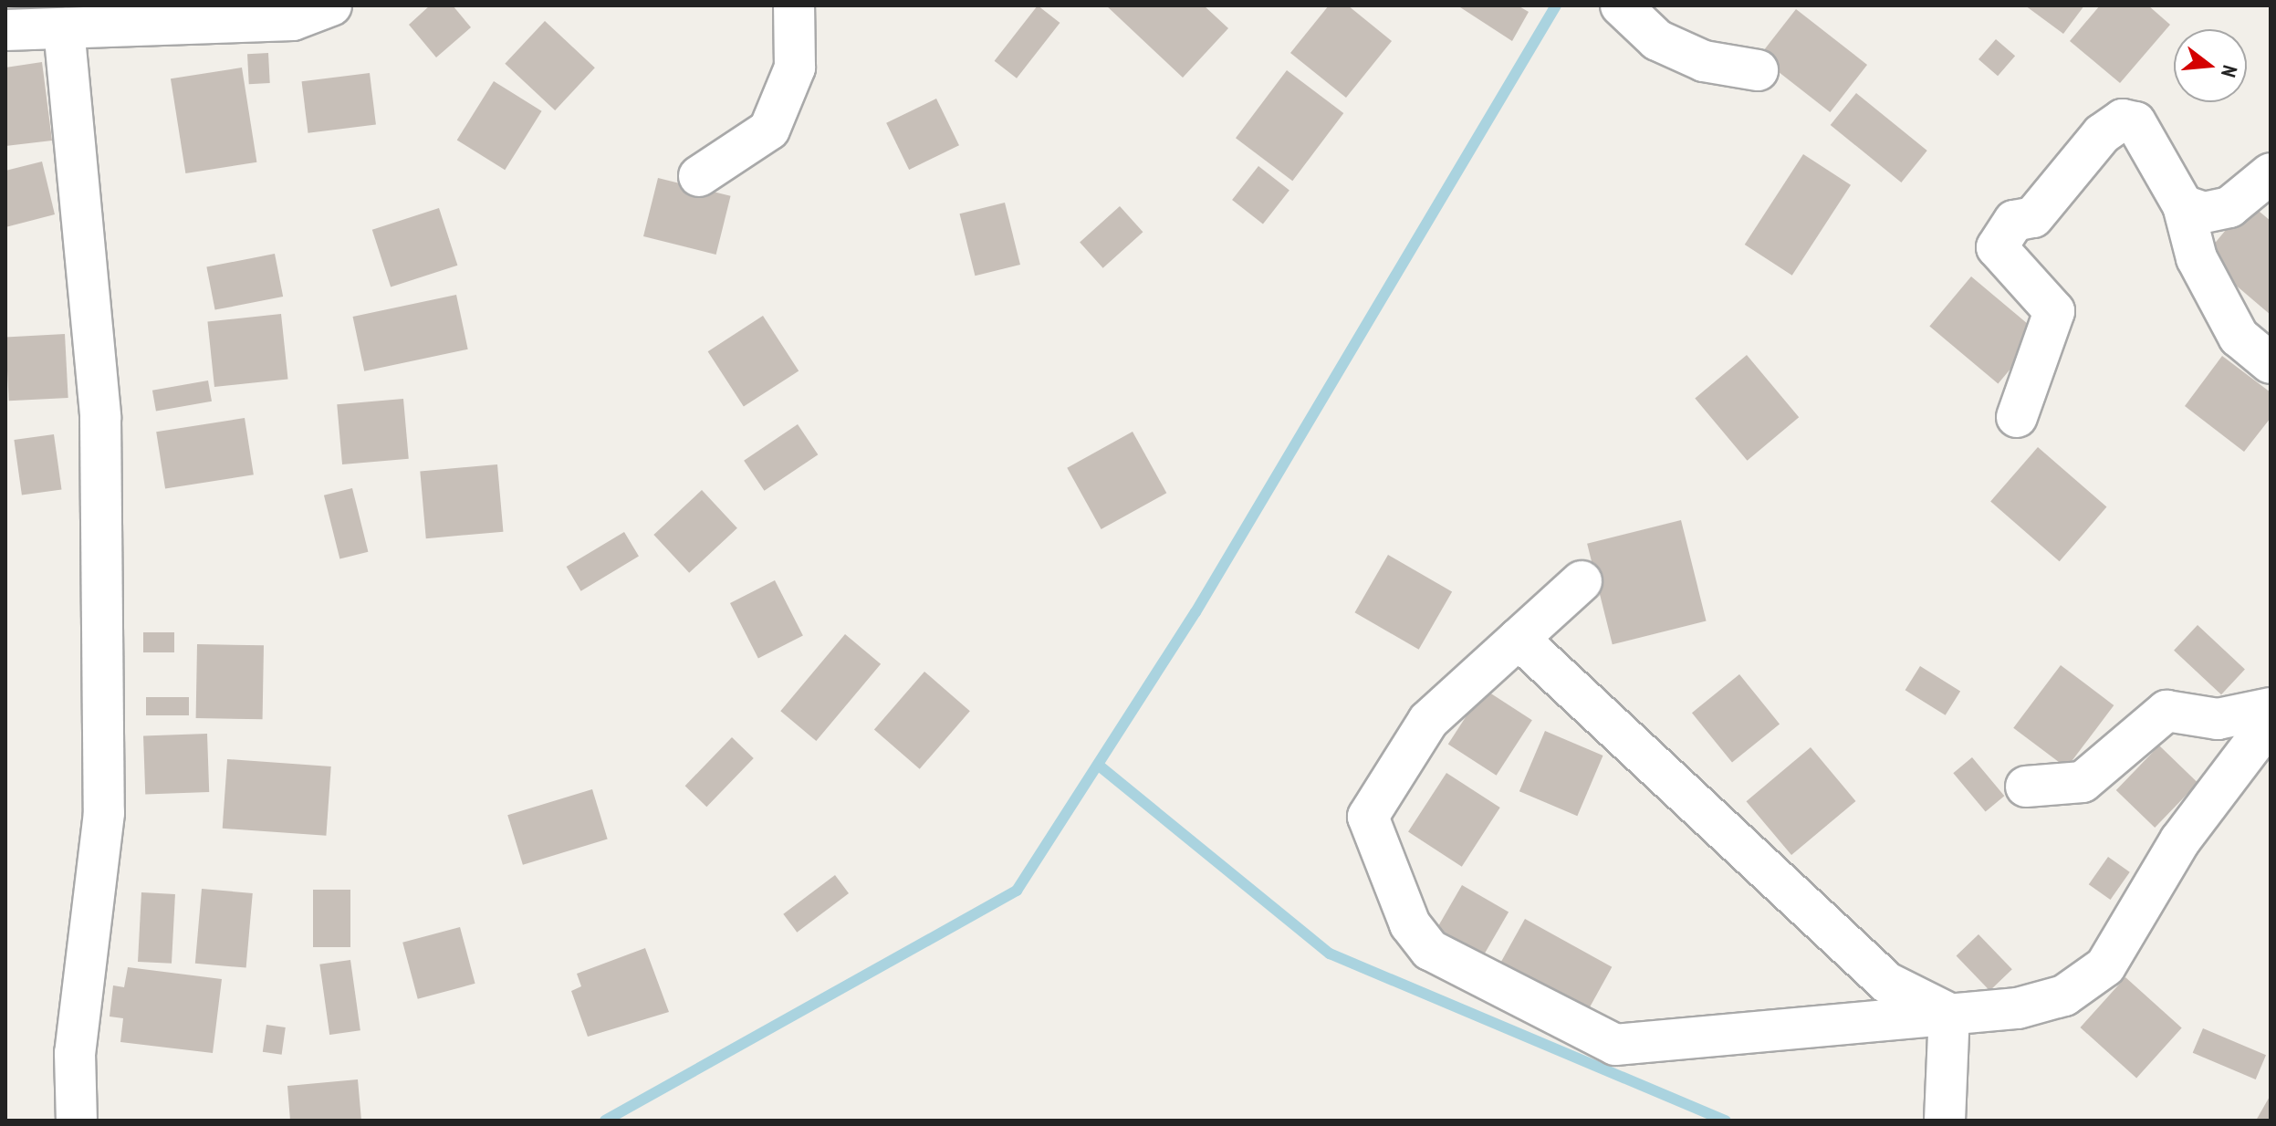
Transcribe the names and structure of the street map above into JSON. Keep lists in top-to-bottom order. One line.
{"north":"right"}
